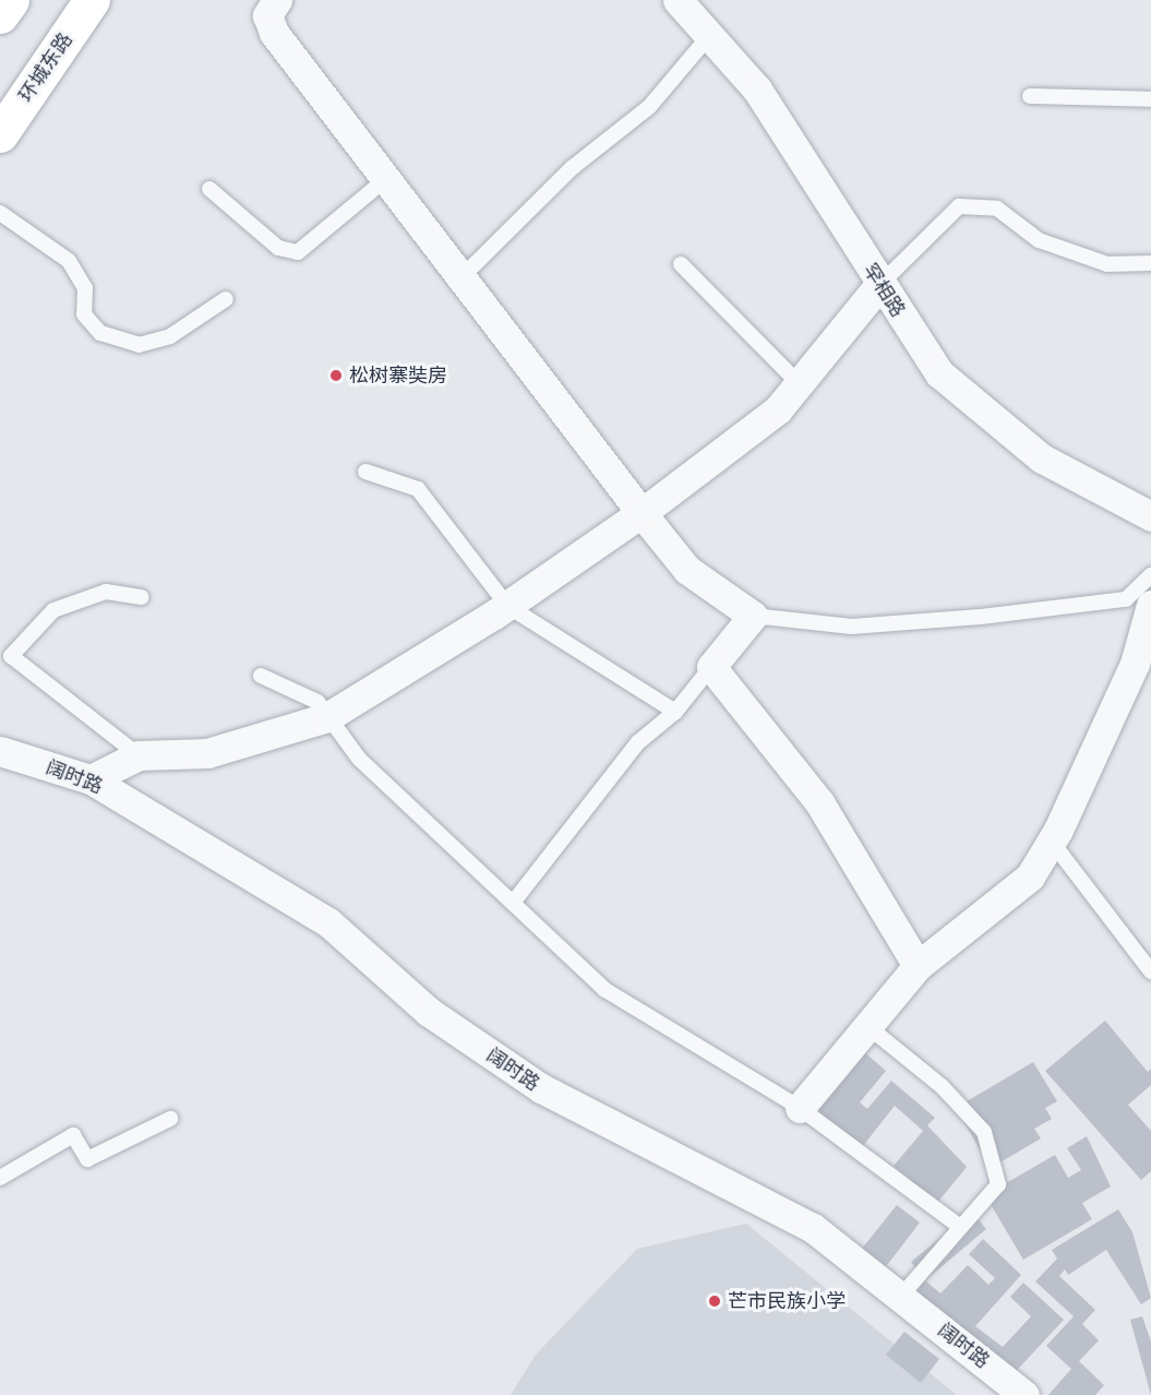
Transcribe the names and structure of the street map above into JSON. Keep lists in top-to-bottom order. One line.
{"streets":{"main road":["环城东路"],"street":["罕相路","阔时路"]},"places":["松树寨奘房","芒市民族小学"]}
